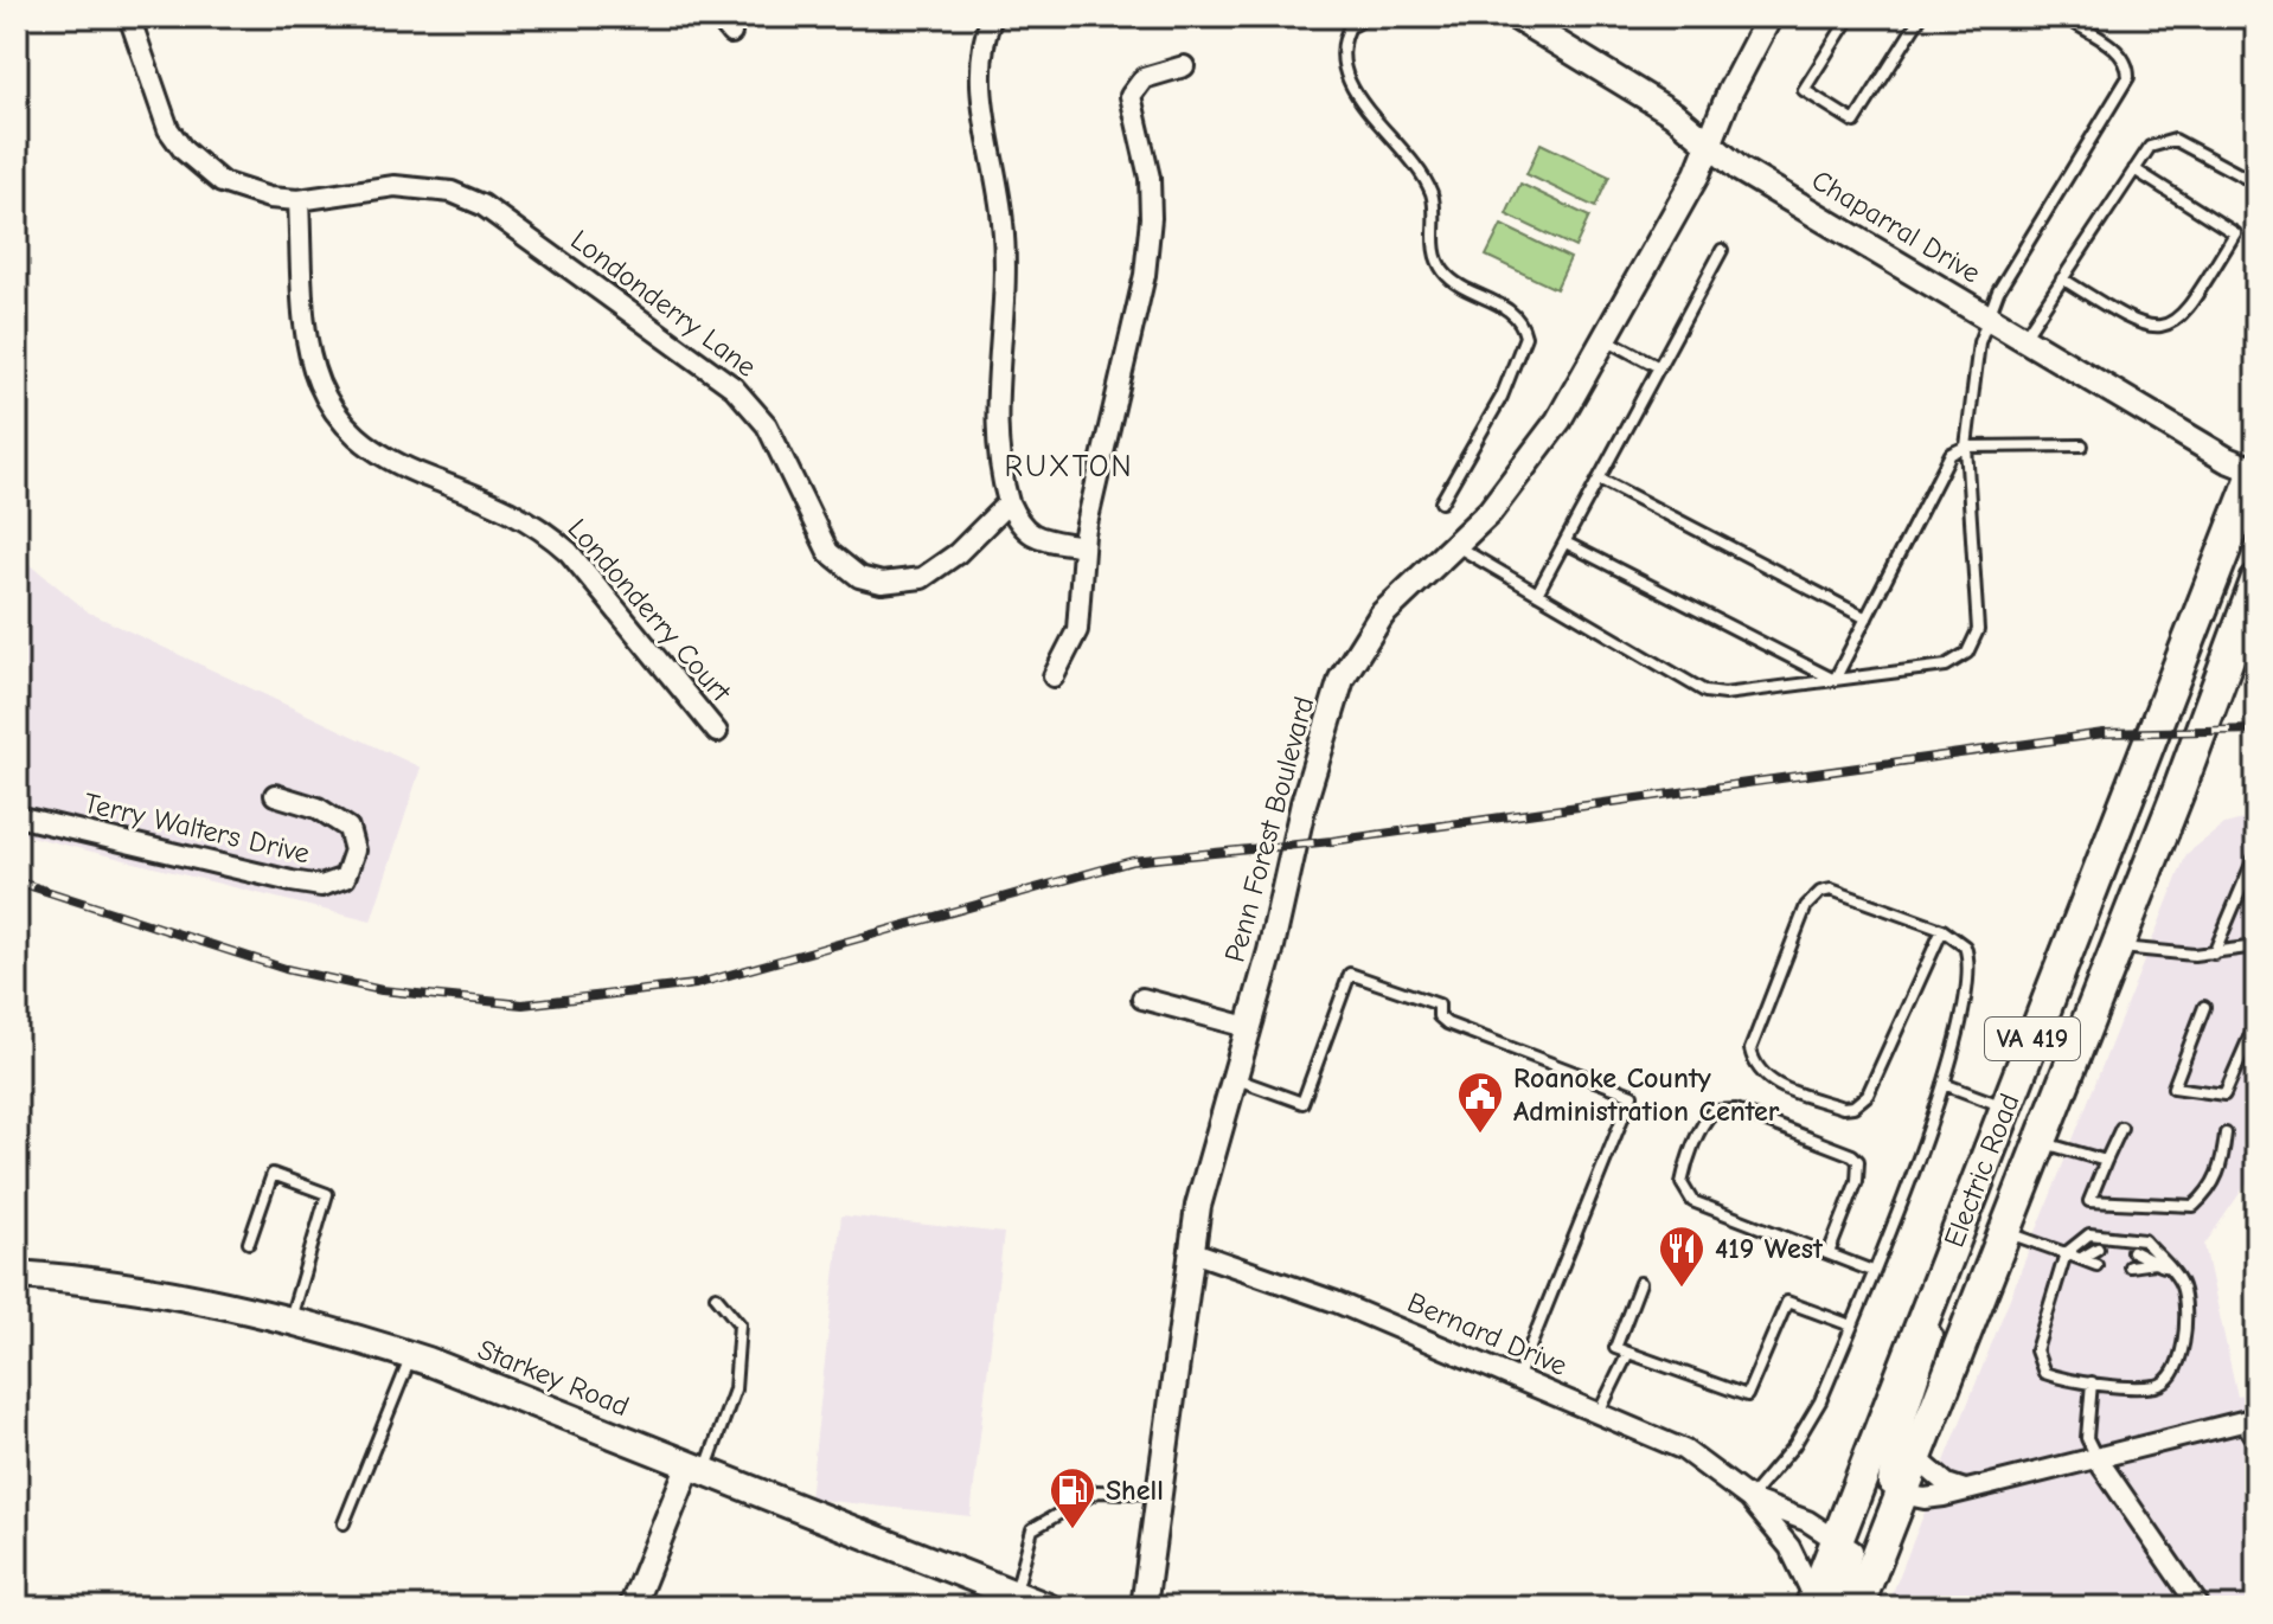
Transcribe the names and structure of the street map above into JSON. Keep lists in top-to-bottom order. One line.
{"streets":{"main road":["VA 419","Electric Road","Starkey Road"],"street":["Chaparral Drive","Londonderry Lane","Londonderry Court","Terry Walters Drive","Penn Forest Boulevard","Bernard Drive"]},"crossings":[["Chaparral Drive","Penn Forest Boulevard"],["Chaparral Drive","Electric Road"],["Londonderry Lane","Londonderry Court"],["Penn Forest Boulevard","Bernard Drive"],["Electric Road","Bernard Drive"]],"districts":["RUXTON"],"places":{"public building":["Roanoke County Administration Center"],"restaurant":["419 West"],"fuel station":["Shell"]}}
